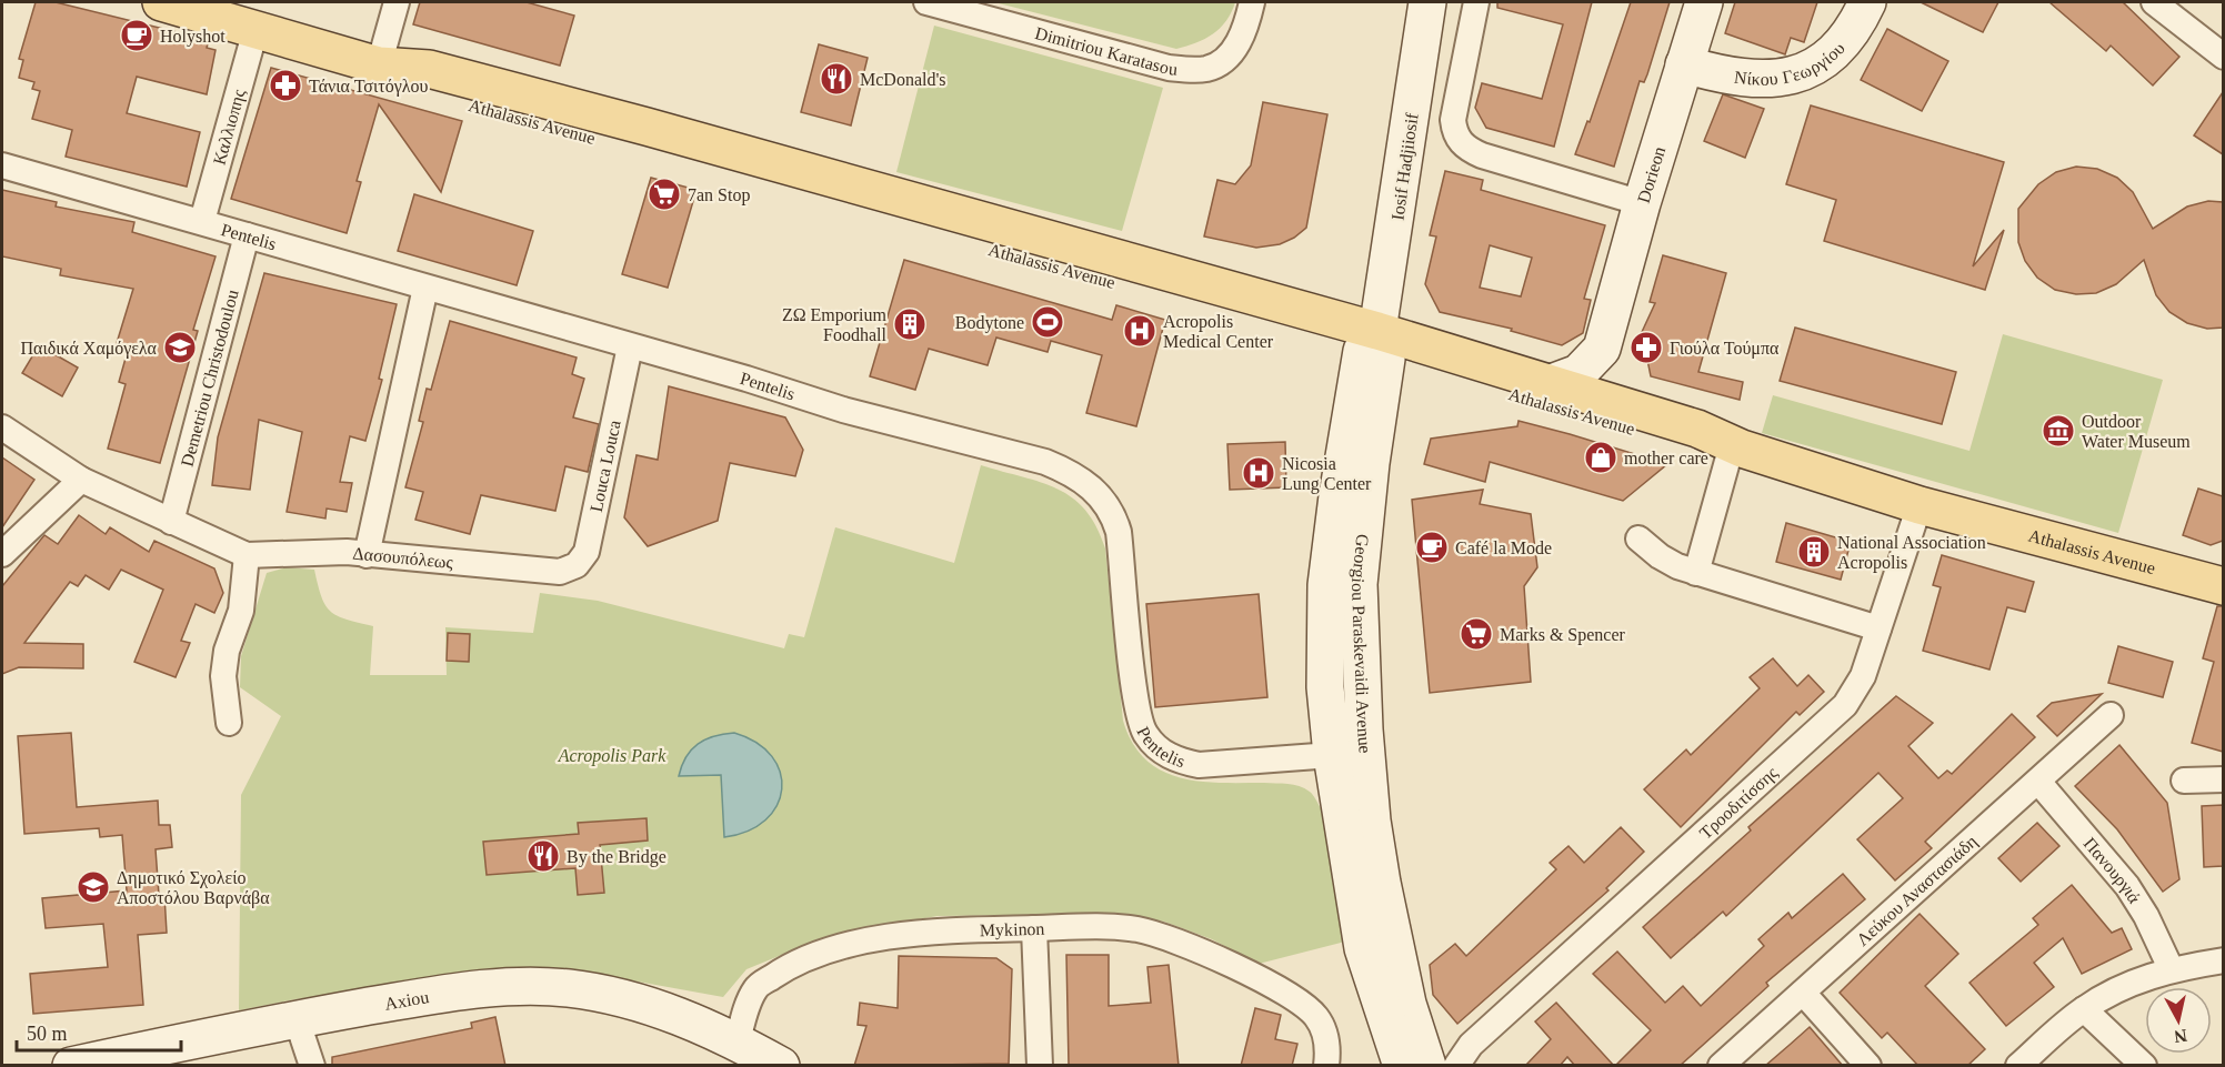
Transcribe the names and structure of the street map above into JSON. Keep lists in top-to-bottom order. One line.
{"streets":{"main road":["Νίκου Γεωργίου","Athalassis Avenue","Iosif Hadjiiosif","Dorieon","Georgiou Paraskevaidi Avenue","Axiou"],"street":["Dimitriou Karatasou","Καλλιοπης","Pentelis","Demetriou Christodoulou","Louca Louca","Δασουπόλεως","Τροοδιτίσσης","Πανουργιά","Λεύκου Αναστασιάδη","Mykinon"]},"crossings":[["Νίκου Γεωργίου","Dorieon"],["Athalassis Avenue","Καλλιοπης"],["Athalassis Avenue","Iosif Hadjiiosif"],["Athalassis Avenue","Dorieon"],["Athalassis Avenue","Georgiou Paraskevaidi Avenue"],["Athalassis Avenue","Τροοδιτίσσης"],["Καλλιοπης","Pentelis"],["Iosif Hadjiiosif","Georgiou Paraskevaidi Avenue"],["Pentelis","Demetriou Christodoulou"],["Pentelis","Louca Louca"],["Pentelis","Georgiou Paraskevaidi Avenue"],["Demetriou Christodoulou","Δασουπόλεως"],["Louca Louca","Δασουπόλεως"],["Πανουργιά","Λεύκου Αναστασιάδη"],["Mykinon","Axiou"]],"parks":["Acropolis Park"],"places":{"cafe":["Holyshot","Café la Mode"],"restaurant":["McDonald's","By the Bridge"],"pharmacy":["Τάνια Τσιτόγλου","Γιούλα Τούμπα"],"supermarket":["7an Stop","Marks & Spencer"],"sports":["Bodytone"],"building":["ΖΩ Emporium Foodhall","National Association Acropolis"],"hospital":["Acropolis Medical Center","Nicosia Lung Center"],"school or university":["Παιδικά Χαμόγελα","Δημοτικό Σχολείο Αποστόλου Βαρνάβα"],"museum":["Outdoor Water Museum"],"shop":["mother care"]},"scale_bar":"50 m","north":"bottom"}
